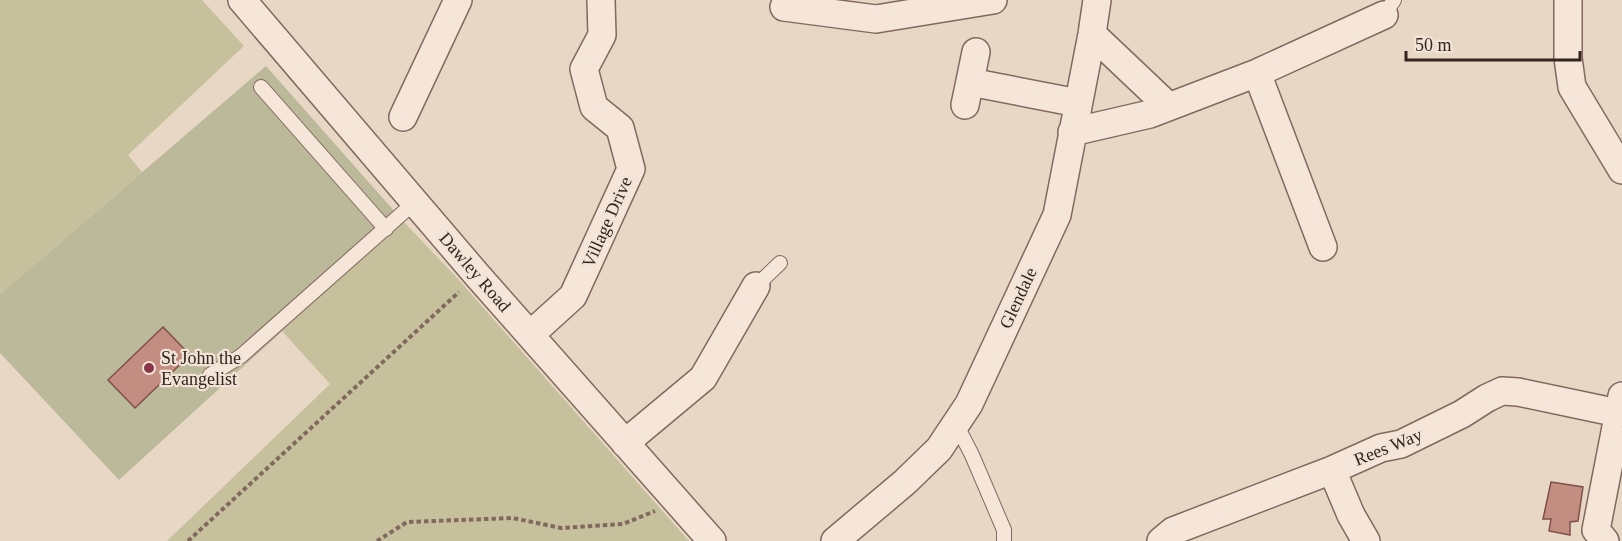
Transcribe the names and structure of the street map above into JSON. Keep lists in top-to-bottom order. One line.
{"streets":{"street":["Village Drive","Dawley Road","Glendale","Rees Way"]},"crossings":[["Village Drive","Dawley Road"]],"places":["St John the Evangelist"],"scale_bar":"50 m"}
